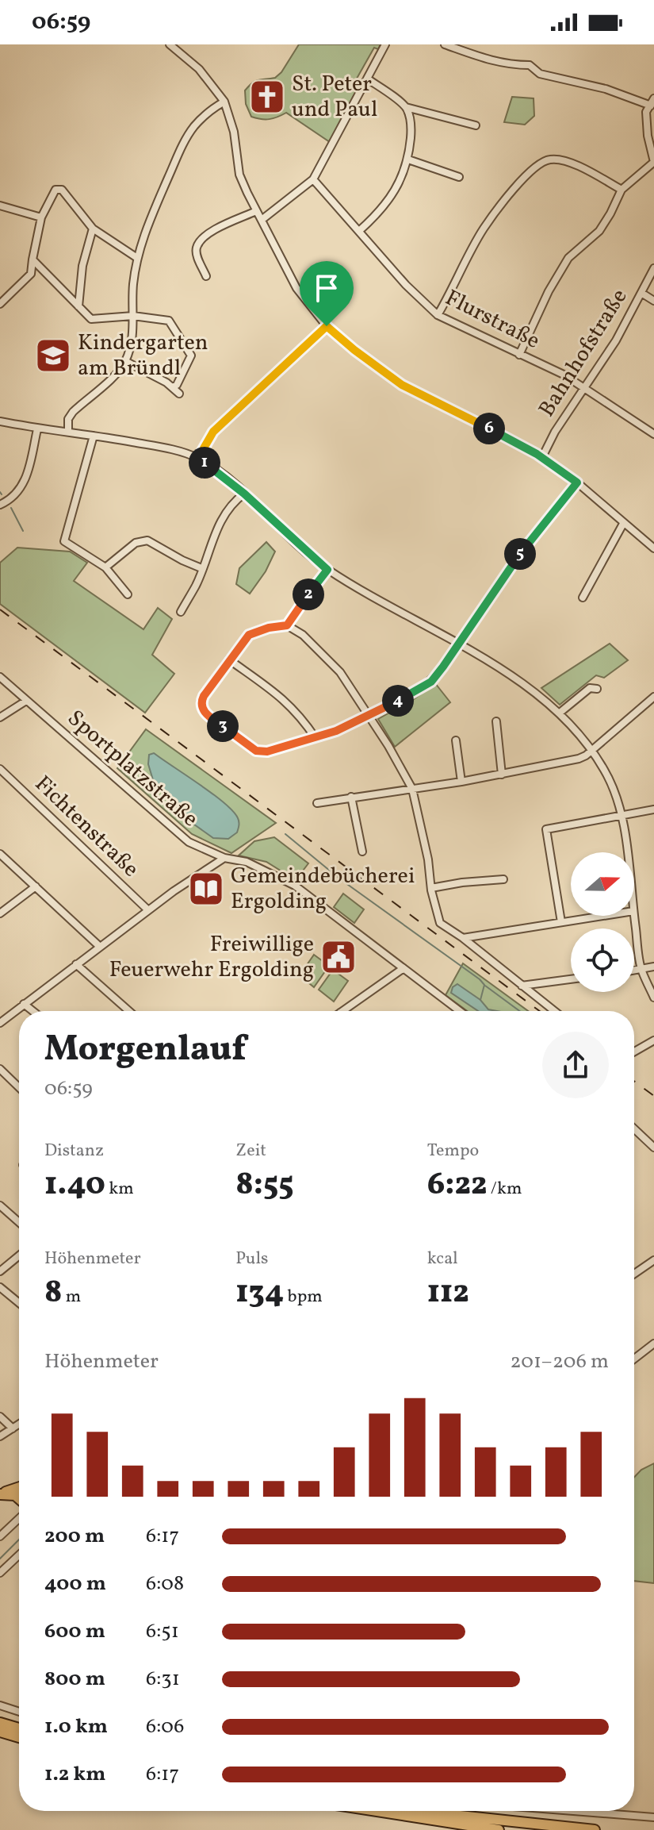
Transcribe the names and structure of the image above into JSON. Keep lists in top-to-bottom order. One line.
{"streets":{"street":["Flurstraße","Bahnhofstraße","Sportplatzstraße","Fichtenstraße"]},"crossings":[["Flurstraße","Bahnhofstraße"]],"places":{"church":["St. Peter und Paul"],"school or university":["Kindergarten am Bründl"],"library":["Gemeindebücherei Ergolding"],"public building":["Freiwillige Feuerwehr Ergolding"]},"north":"right","page":{"status":"06:59","pins":["6","1","5","2","4","3"],"heading":["Morgenlauf","06:59"],"stats":[["Distanz","1.40 km"],["Zeit","8:55"],["Tempo","6:22 /km"],["Höhenmeter","8 m"],["Puls","134 bpm"],["kcal","112"]],"chart":["Höhenmeter","201–206 m"],"list":[{"name":"200 m","note":"6:17"},{"name":"400 m","note":"6:08"},{"name":"600 m","note":"6:51"},{"name":"800 m","note":"6:31"},{"name":"1.0 km","note":"6:06"},{"name":"1.2 km","note":"6:17"}]}}
